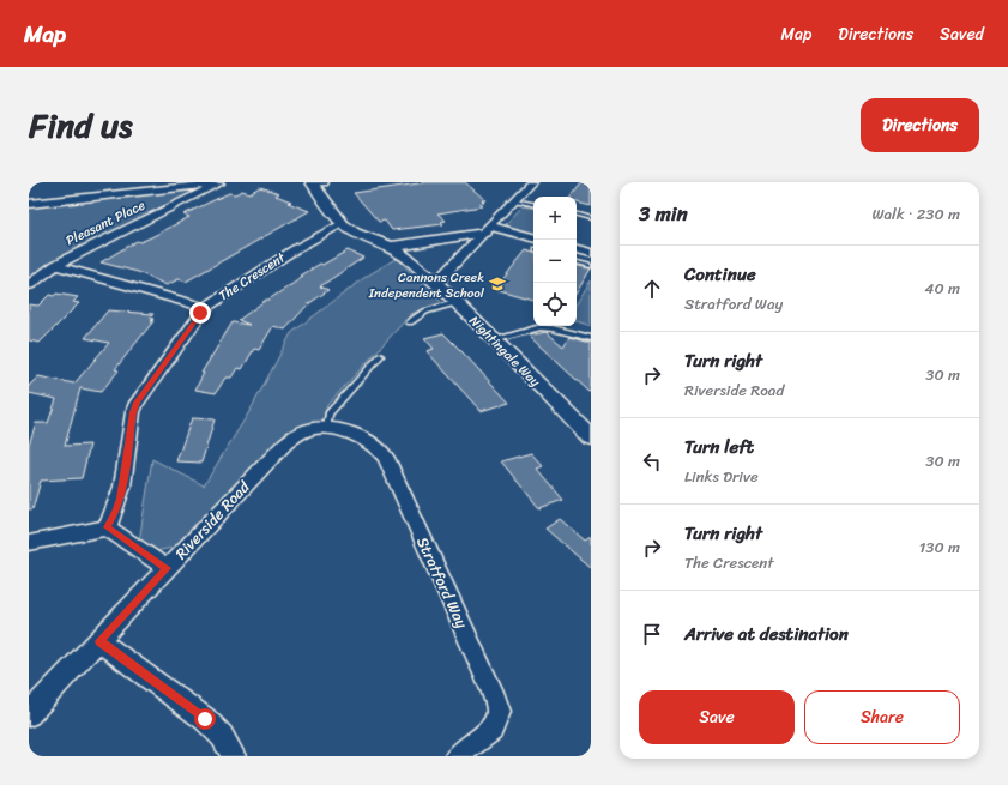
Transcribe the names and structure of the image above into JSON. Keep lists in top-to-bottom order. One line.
{"streets":{"street":["Pleasant Place","The Crescent","Nightingale Way","Riverside Road","Stratford Way"]},"crossings":[["Pleasant Place","The Crescent"],["The Crescent","Nightingale Way"],["Riverside Road","Stratford Way"]],"places":{"school or university":["Cannons Creek Independent School"]},"page":{"header":"Map","nav":["Map","Directions","Saved"],"title":"Find us","buttons":["Directions",["Save","Share"]],"heading":["3 min","Walk · 230 m"],"map_buttons":["+","−"],"list":[["Continue","Stratford Way","40 m"],["Turn right","Riverside Road","30 m"],["Turn left","Links Drive","30 m"],["Turn right","The Crescent","130 m"],"Arrive at destination"]}}
